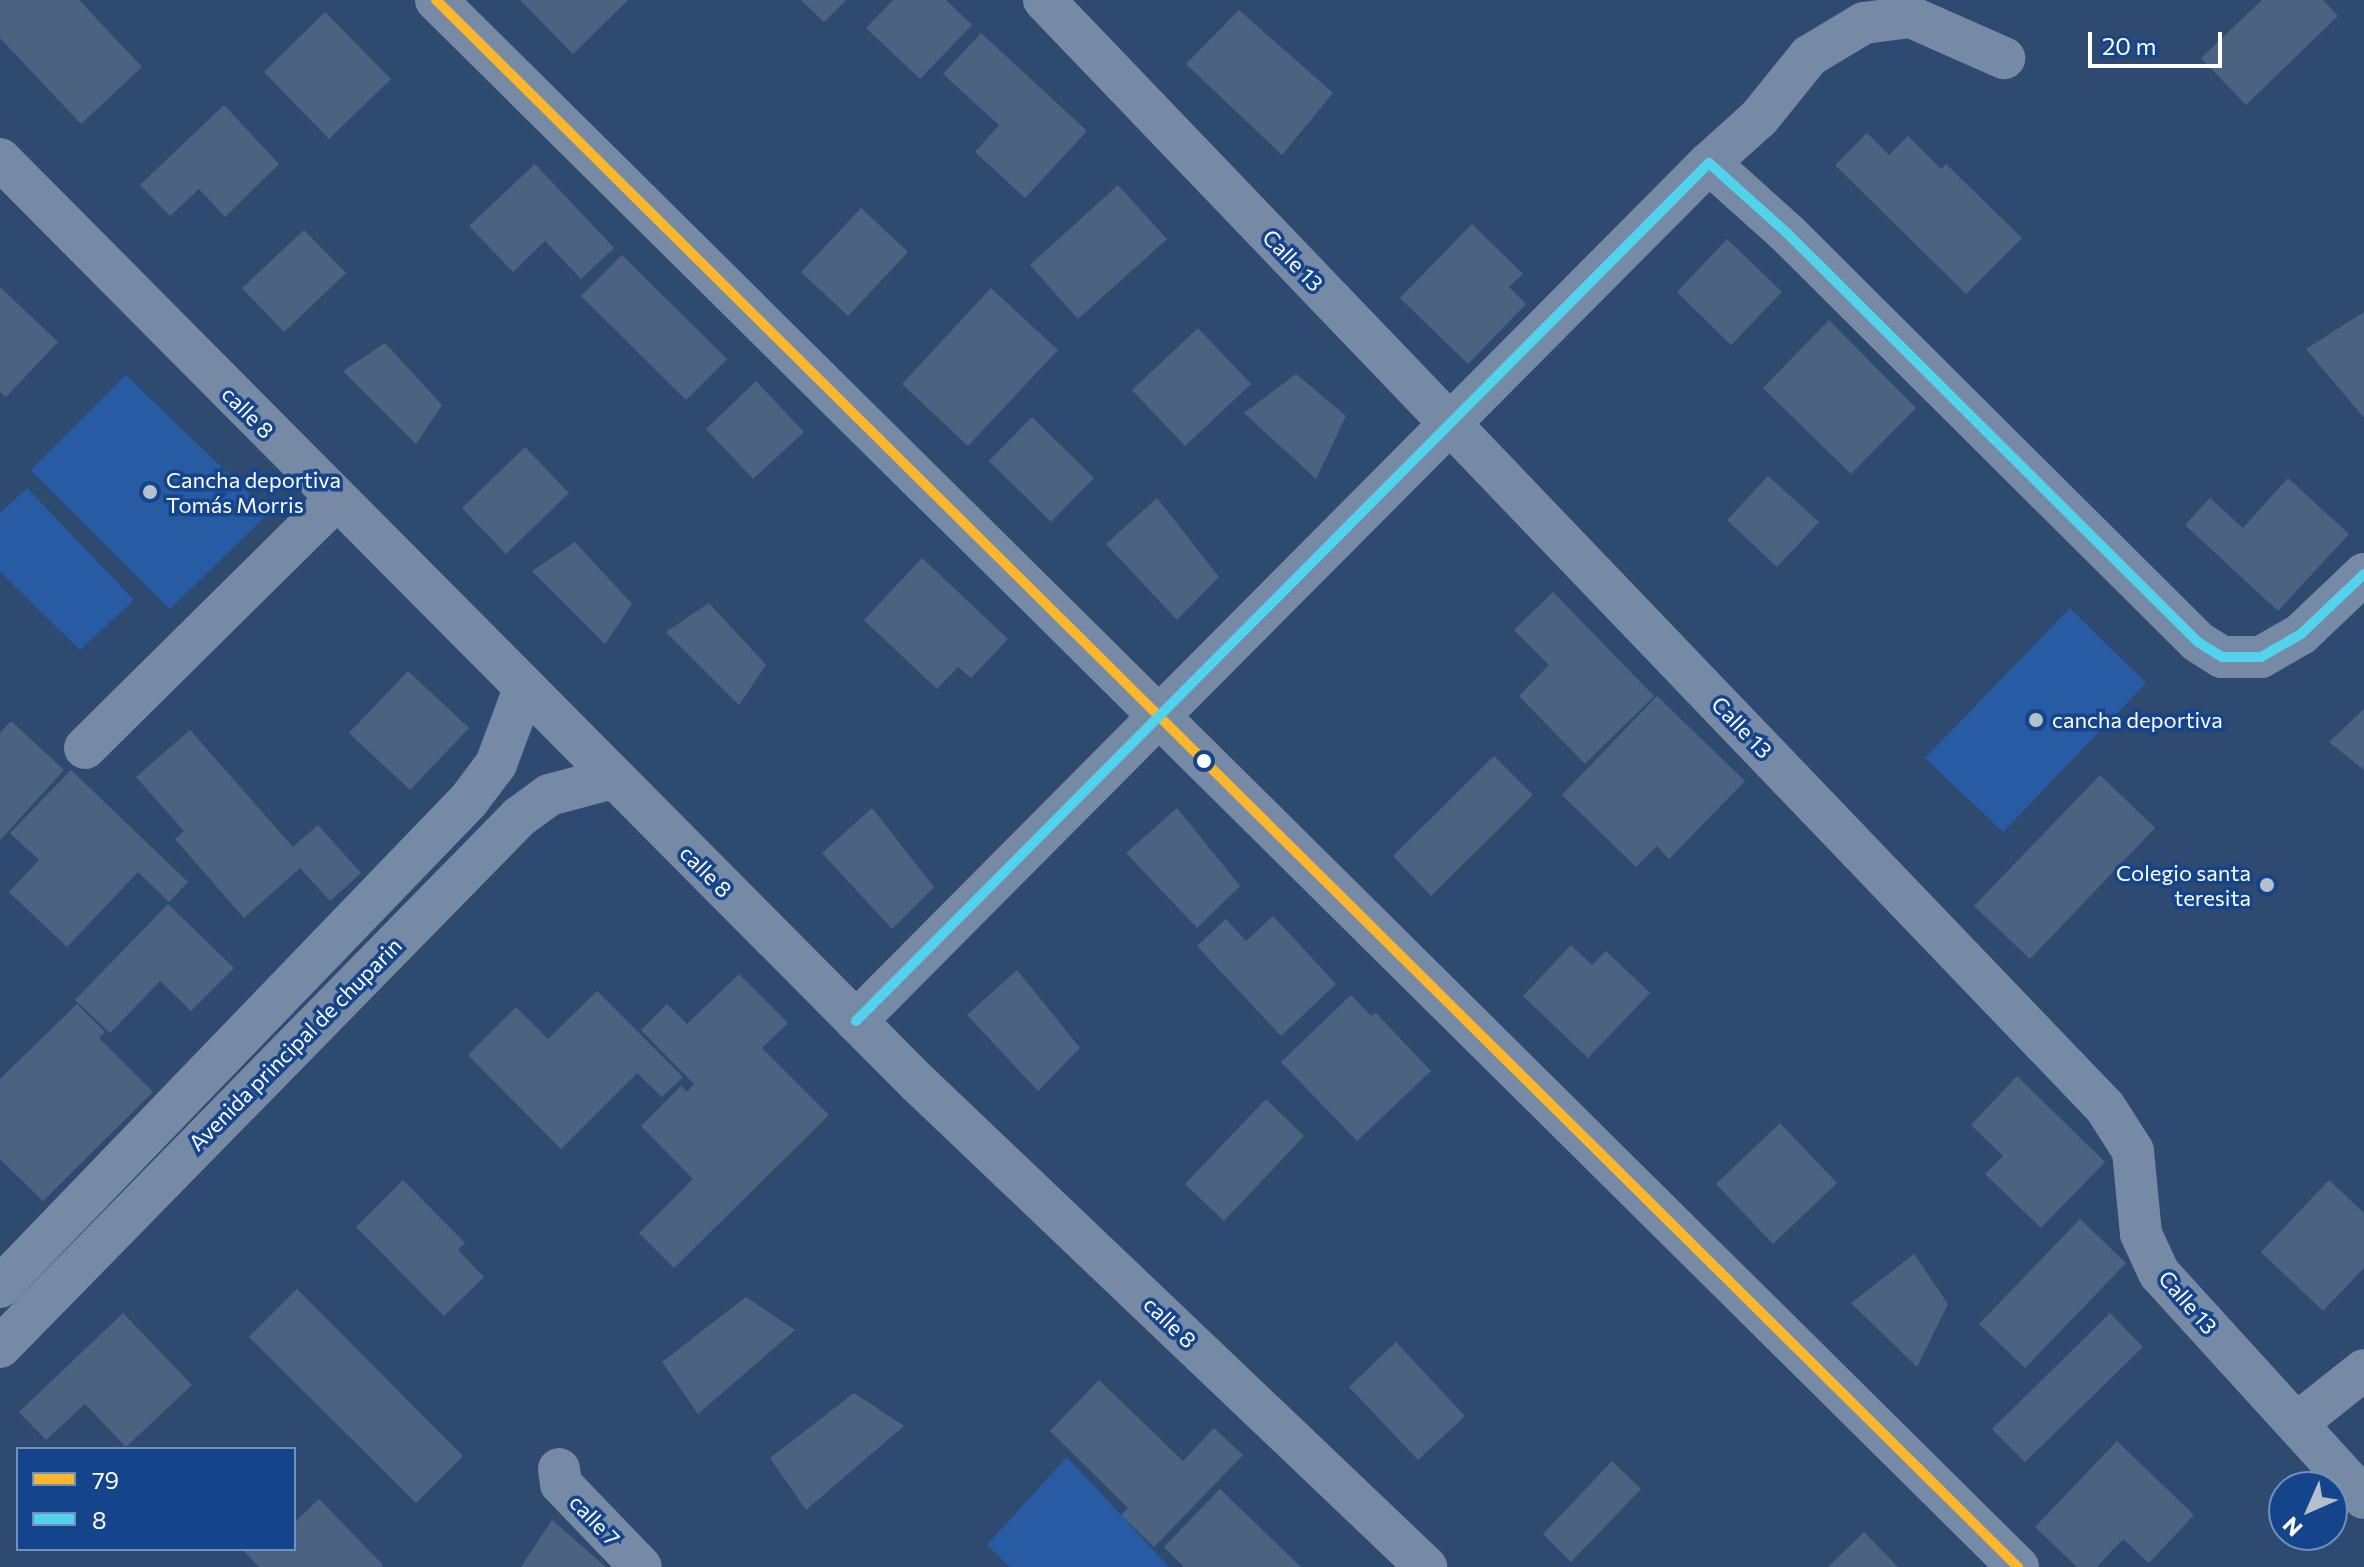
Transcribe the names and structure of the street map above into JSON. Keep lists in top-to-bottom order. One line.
{"streets":{"street":["Calle 13","calle 8","Avenida principal de chuparin","calle 7"]},"crossings":[["calle 8","Avenida principal de chuparin"]],"places":["Cancha deportiva Tomás Morris","cancha deportiva","Colegio santa teresita"],"lines":["transit line 79","transit line 8"],"legend":["79","8"],"scale_bar":"20 m","north":"bottom left"}
